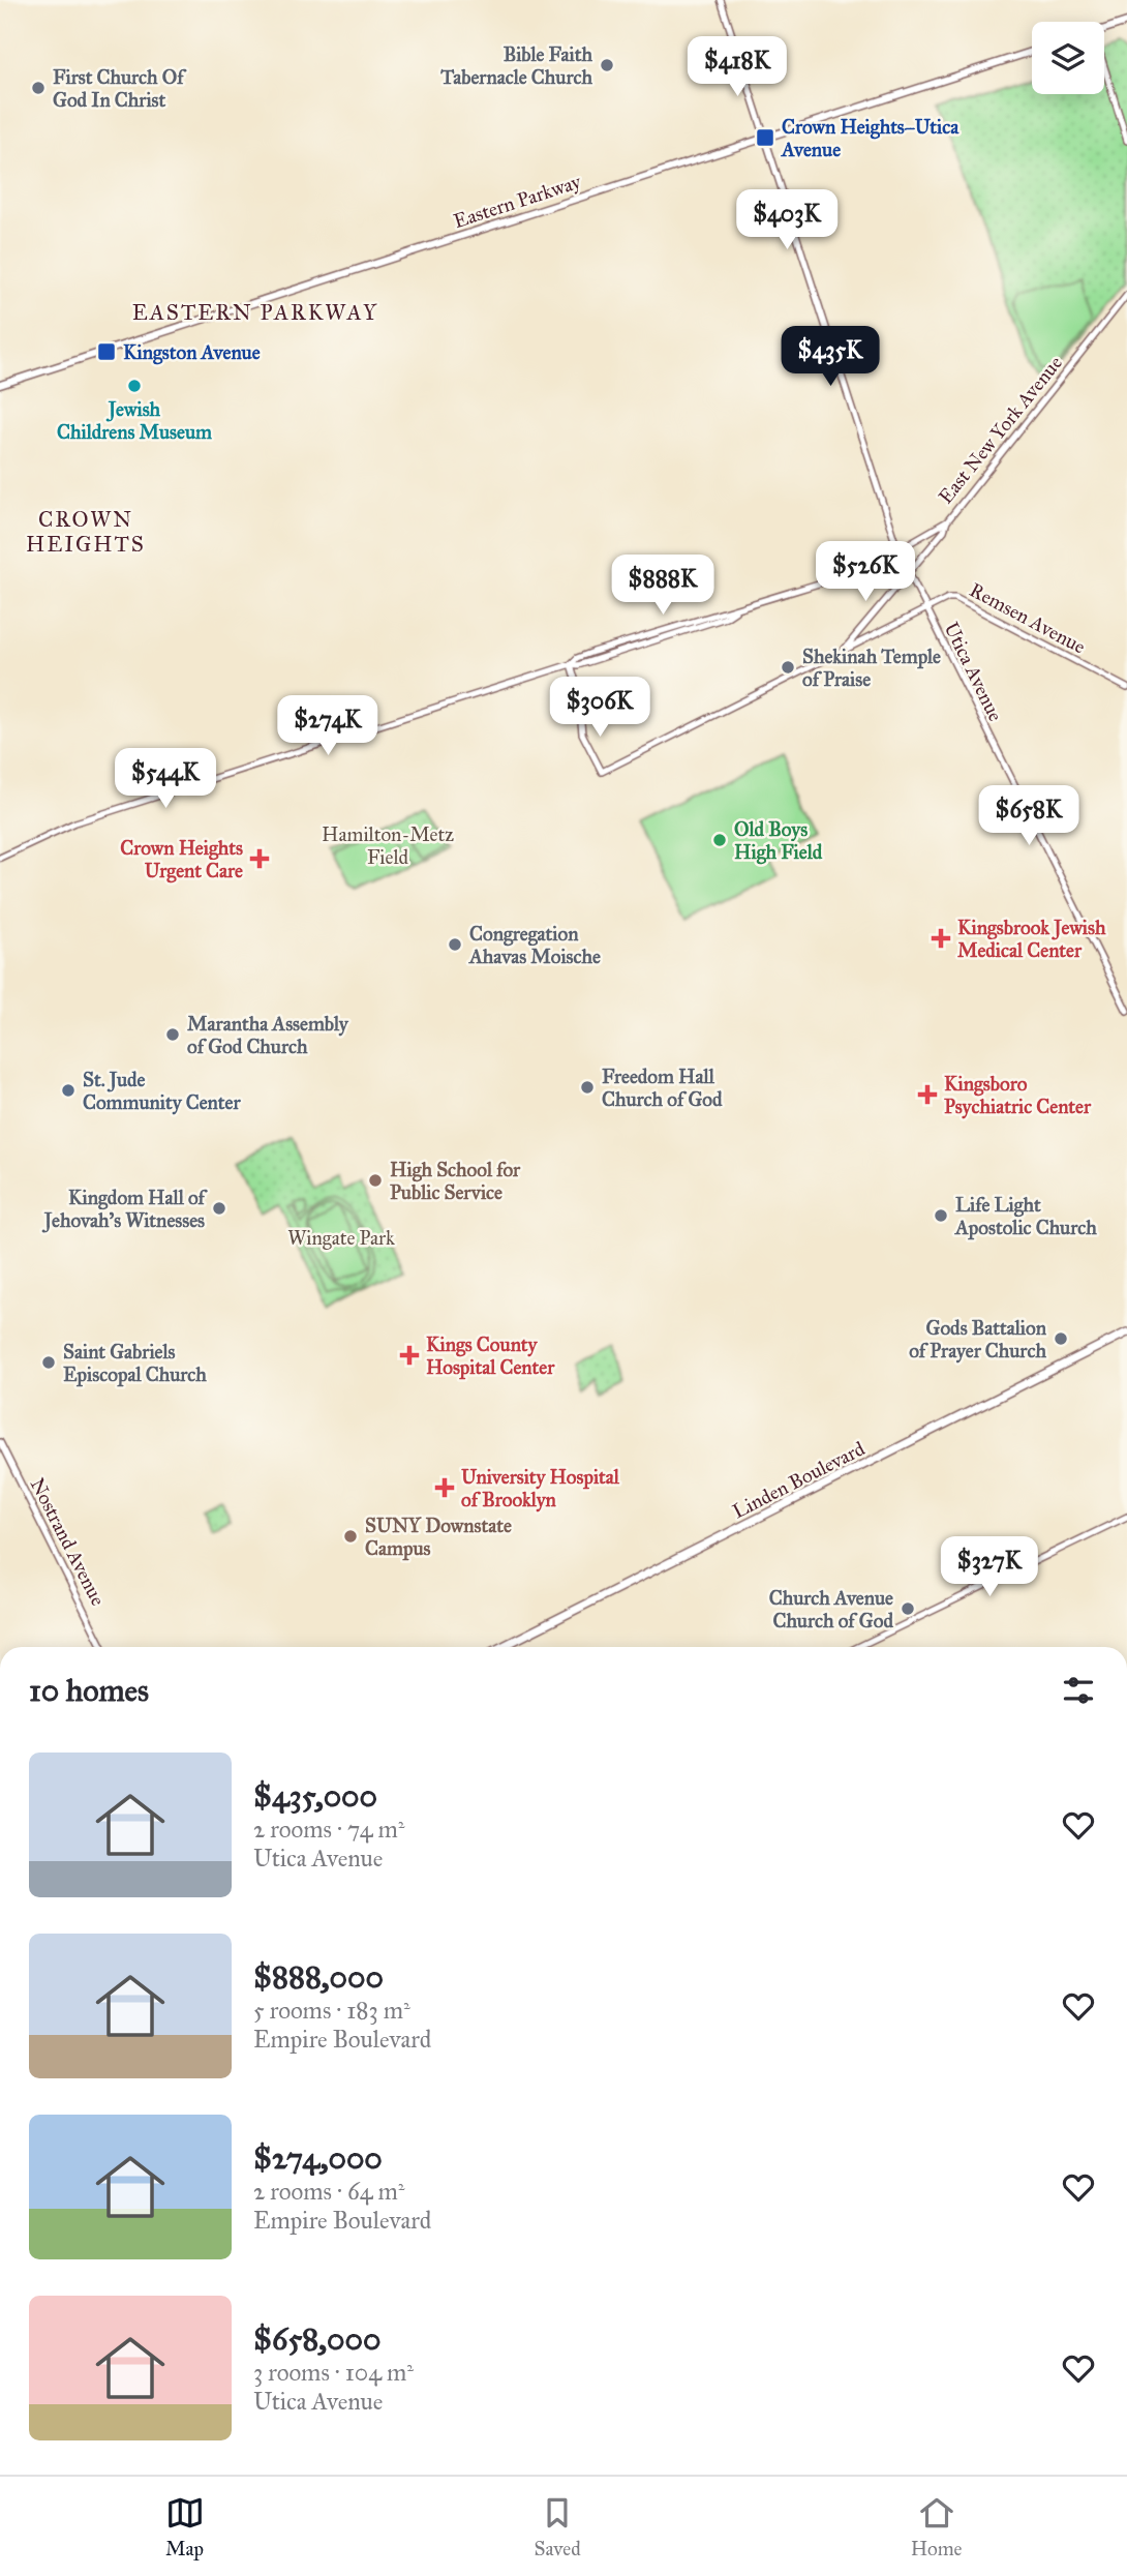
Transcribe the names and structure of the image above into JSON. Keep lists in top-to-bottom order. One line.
{"streets":{"highway":["Linden Boulevard"],"main road":["Eastern Parkway","East New York Avenue","Remsen Avenue","Utica Avenue","Nostrand Avenue"]},"crossings":[["Eastern Parkway","Utica Avenue"],["East New York Avenue","Remsen Avenue"],["East New York Avenue","Utica Avenue"]],"districts":["EASTERN PARKWAY","CROWN HEIGHTS"],"parks":["Hamilton-Metz Field","Wingate Park"],"places":{"other":["Bible Faith Tabernacle Church","First Church Of God In Christ","Jewish Childrens Museum","Shekinah Temple of Praise","Old Boys High Field","Congregation Ahavas Moische","Marantha Assembly of God Church","Freedom Hall Church of God","St. Jude Community Center","High School for Public Service","Kingdom Hall of Jehovah's Witnesses","Life Light Apostolic Church","Gods Battalion of Prayer Church","Saint Gabriels Episcopal Church","SUNY Downstate Campus","Church Avenue Church of God"],"transit":["Crown Heights–Utica Avenue","Kingston Avenue"],"health":["Crown Heights Urgent Care","Kingsbrook Jewish Medical Center","Kingsboro Psychiatric Center","Kings County Hospital Center","University Hospital of Brooklyn"]},"page":{"price":["$418K","$403K","$435K","$526K","$888K","$306K","$274K","$544K","$658K","$327K"],"heading":"10 homes","list":[{"name":"$435,000","note":"2 rooms · 74 m² · Utica Avenue"},{"name":"$888,000","note":"5 rooms · 183 m² · Empire Boulevard"},{"name":"$274,000","note":"2 rooms · 64 m² · Empire Boulevard"},{"name":"$658,000","note":"3 rooms · 104 m² · Utica Avenue"}],"tabs":["Map","Saved","Home"]}}
